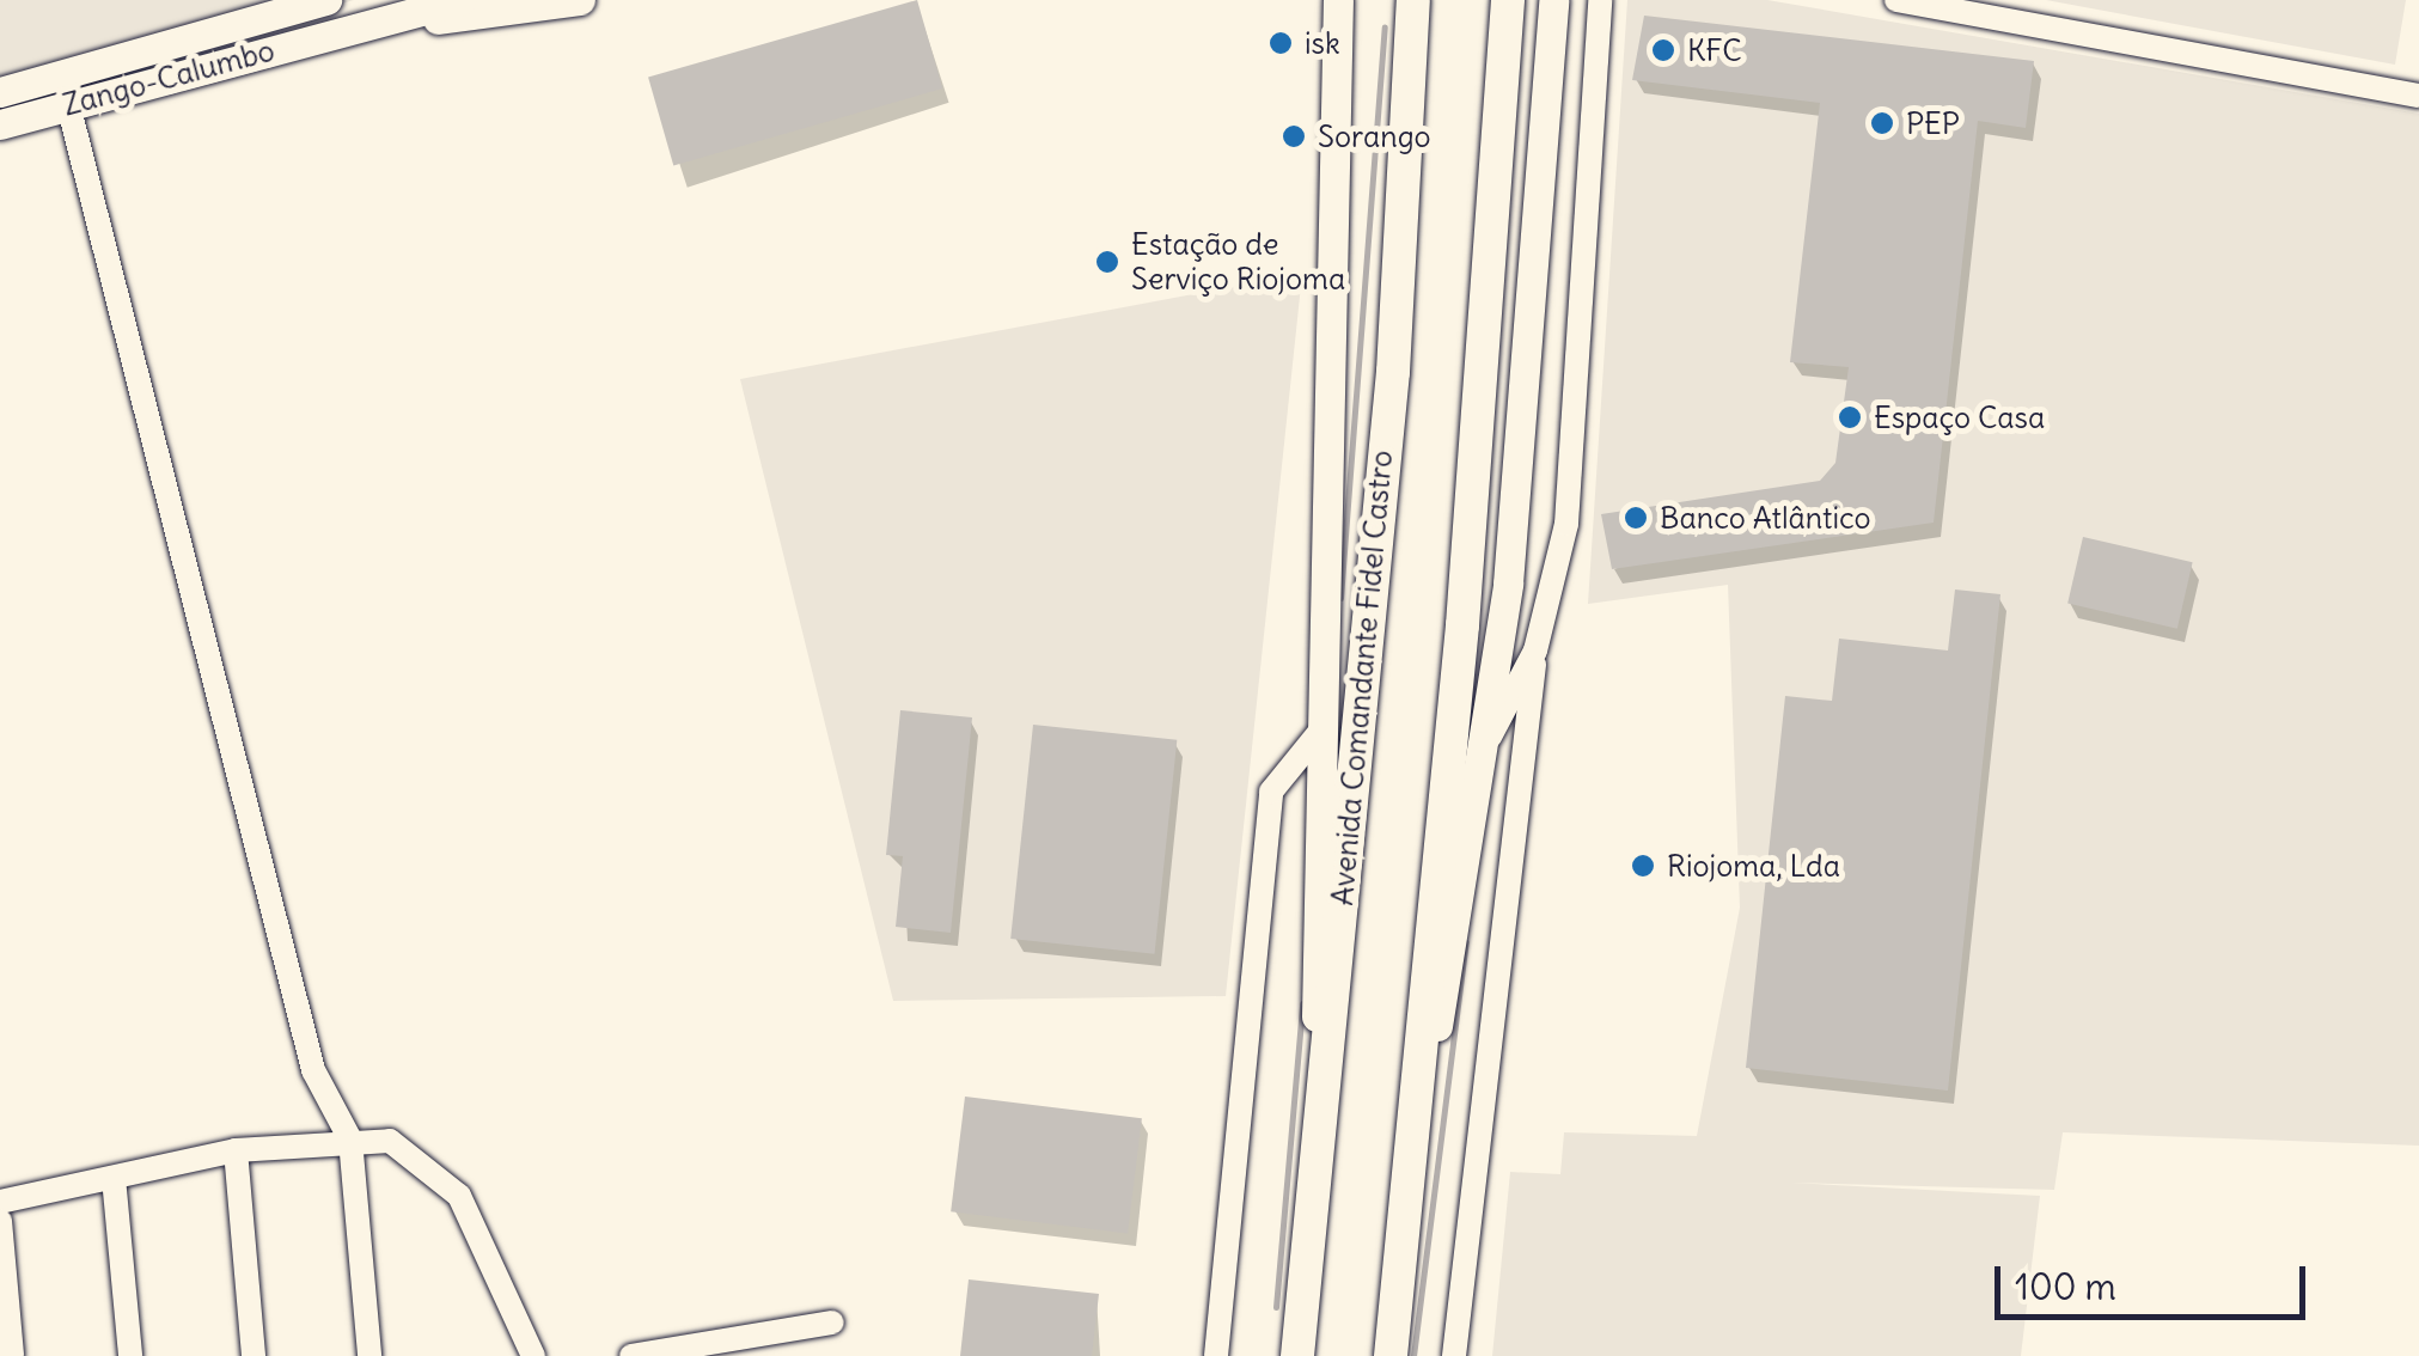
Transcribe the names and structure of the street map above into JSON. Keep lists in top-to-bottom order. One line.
{"streets":{"highway":["Avenida Comandante Fidel Castro"],"main road":["Zango-Calumbo"]},"places":["isk","KFC","PEP","Sorango","Estação de Serviço Riojoma","Espaço Casa","Banco Atlântico","Riojoma, Lda"],"scale_bar":"100 m"}
